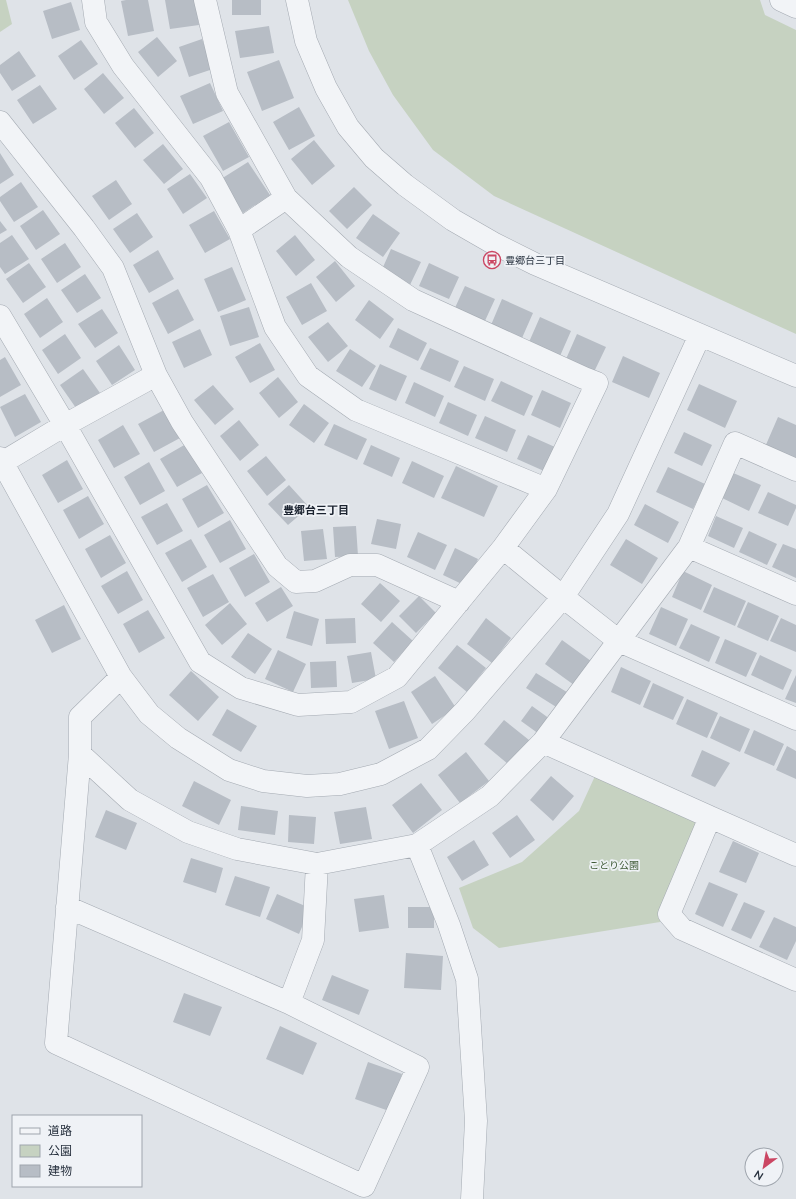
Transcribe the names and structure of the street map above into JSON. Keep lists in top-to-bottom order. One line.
{"districts":["豊郷台三丁目"],"parks":["ことり公園"],"places":{"bus stop":["豊郷台三丁目"]},"legend":["道路","公園","建物"],"north":"bottom left"}
